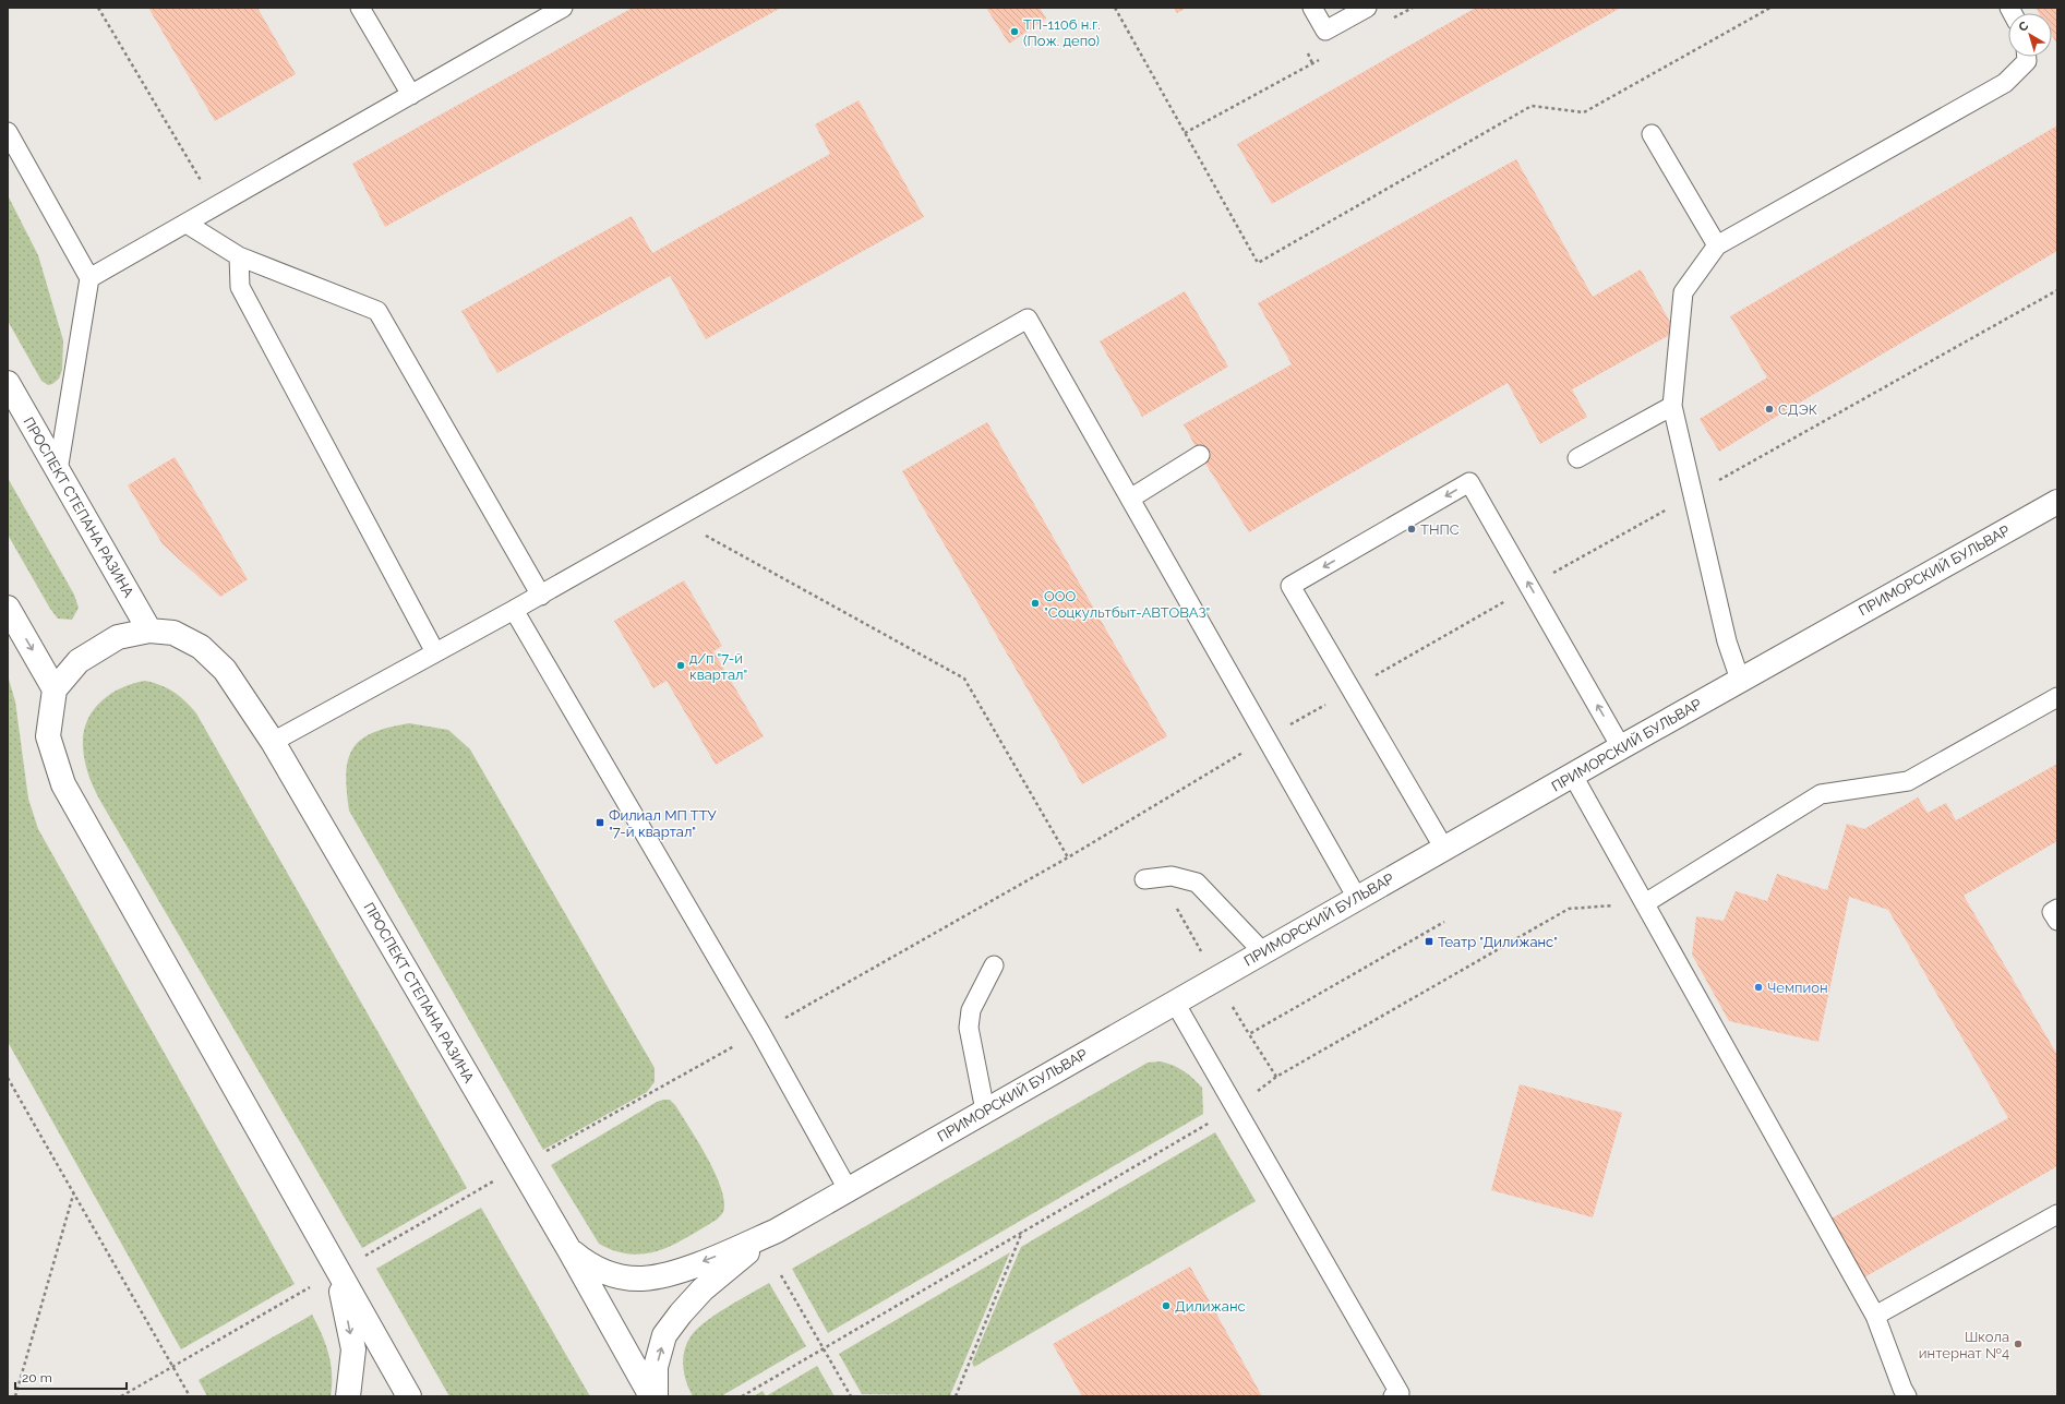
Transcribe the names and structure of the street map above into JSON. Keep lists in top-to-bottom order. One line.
{"streets":{"main road":["ПРОСПЕКТ СТЕПАНА РАЗИНА","ПРИМОРСКИЙ БУЛЬВАР"]},"crossings":[["ПРОСПЕКТ СТЕПАНА РАЗИНА","ПРИМОРСКИЙ БУЛЬВАР"]],"places":{"other":["ТП-1106 н.г. (Пож. депо)","СДЭК","ТНПС","ООО \"Соцкультбыт-АВТОВАЗ\"","д/п \"7-й квартал\"","Чемпион","Дилижанс","Школа интернат №4"],"transit":["Филиал МП ТТУ \"7-й квартал\"","Театр \"Дилижанс\""]},"scale_bar":"20 m","north":"top left"}
